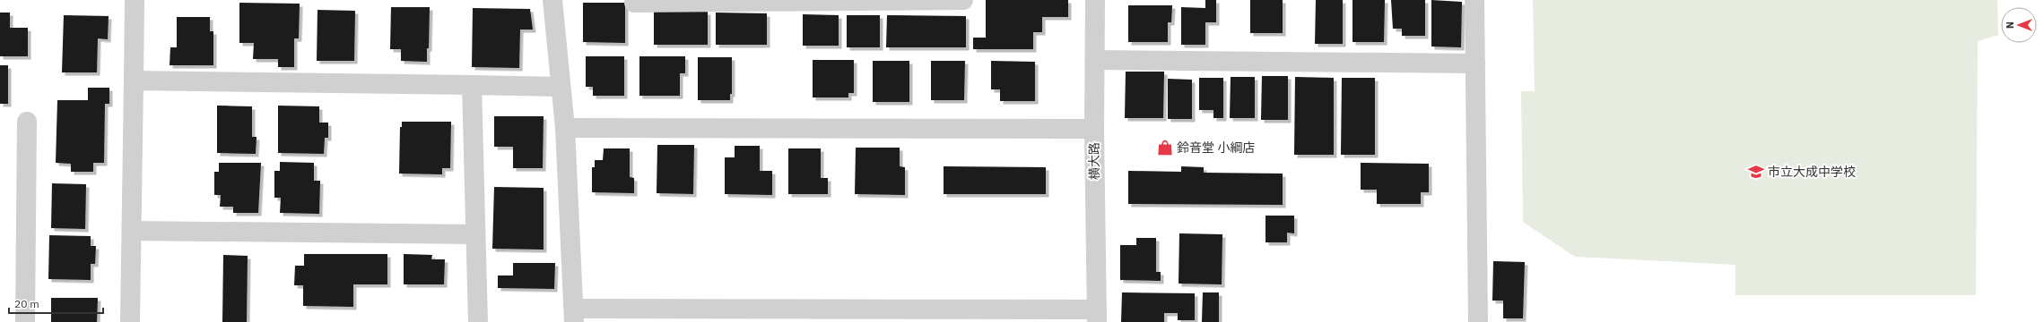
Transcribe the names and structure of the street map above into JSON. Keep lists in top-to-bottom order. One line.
{"streets":{"street":["横大路"]},"places":{"shop":["鈴音堂 小綱店"],"school or university":["市立大成中学校"]},"scale_bar":"20 m","north":"left"}
